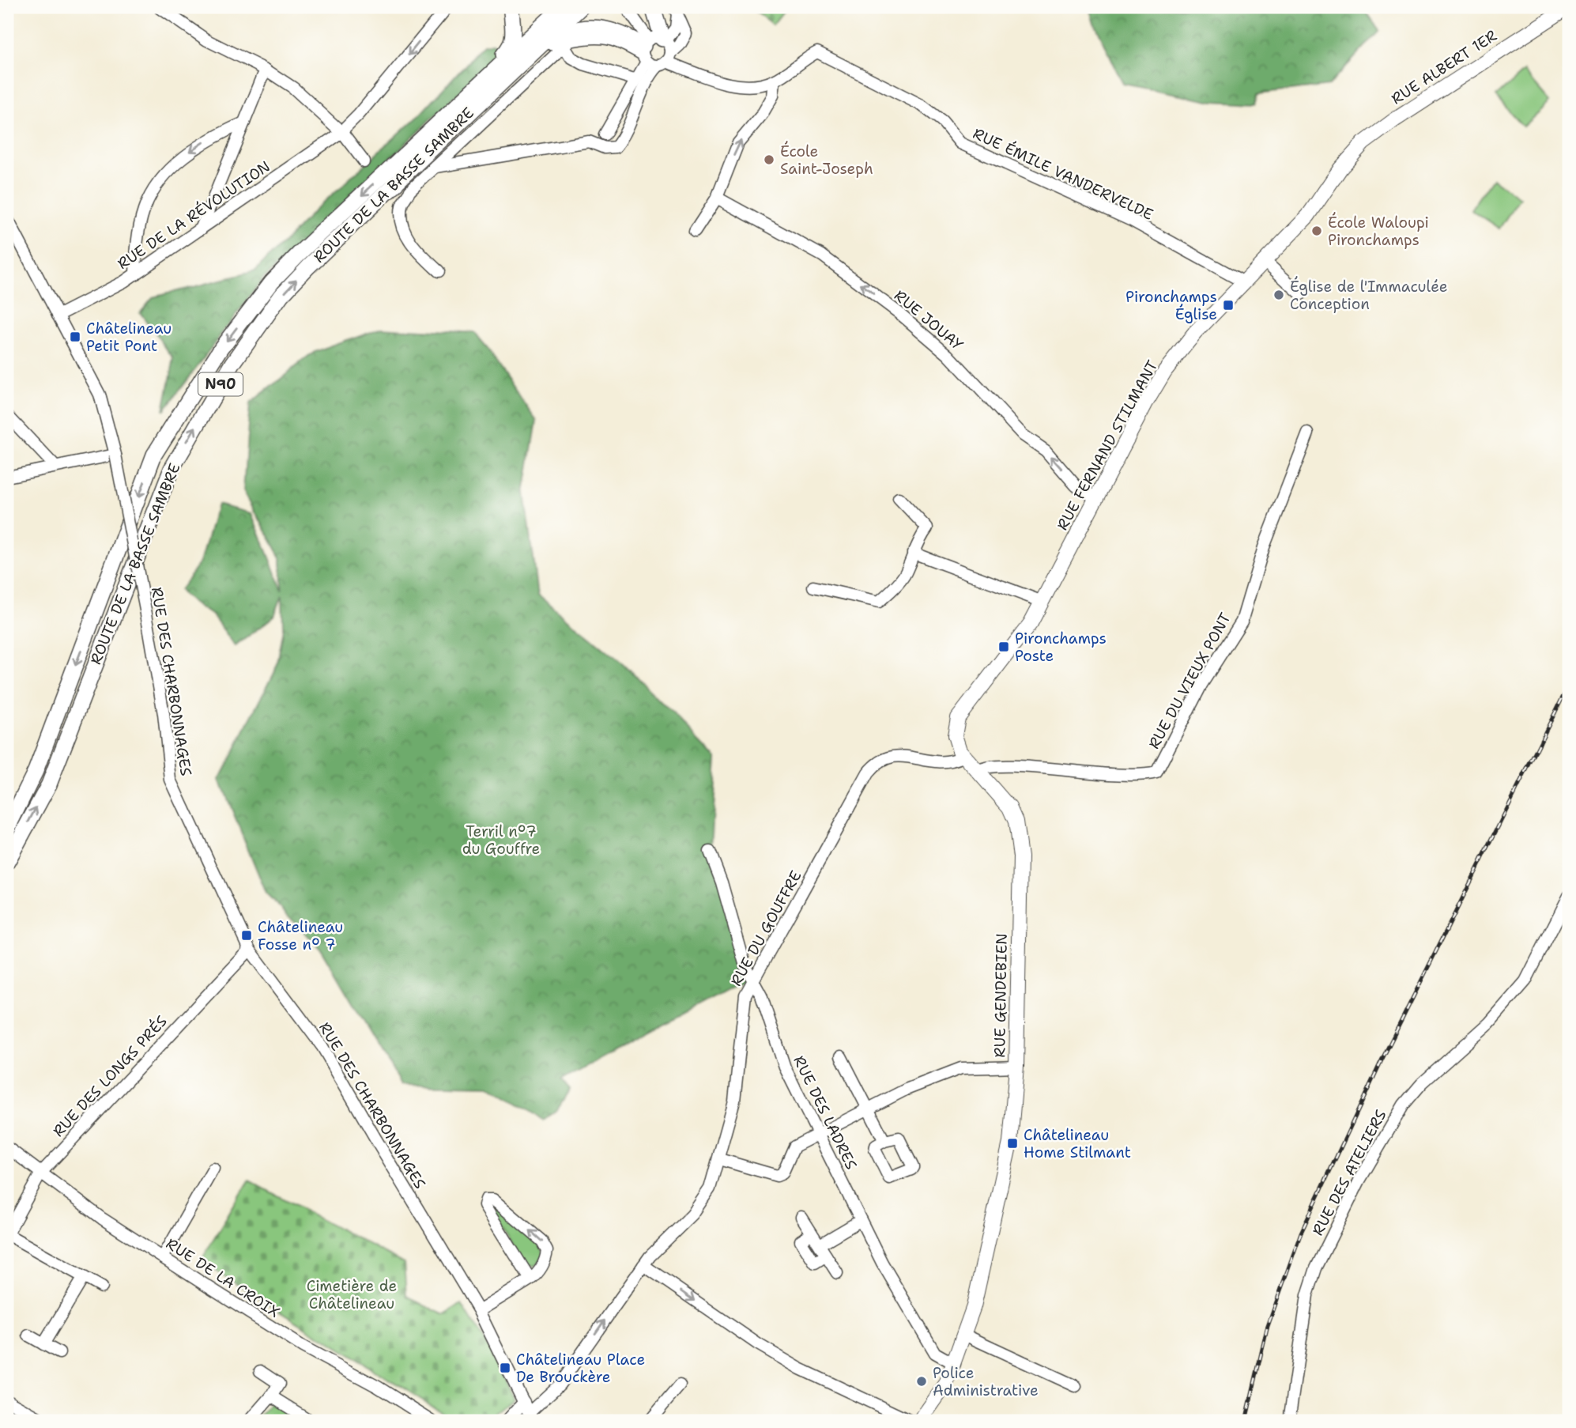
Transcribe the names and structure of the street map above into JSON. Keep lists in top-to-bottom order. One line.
{"streets":{"highway":["ROUTE DE LA BASSE SAMBRE","N90"],"main road":["RUE ALBERT 1ER","RUE FERNAND STILMANT","RUE GENDEBIEN"],"street":["RUE ÉMILE VANDERVELDE","RUE DE LA RÉVOLUTION","RUE JOUAY","RUE DU VIEUX PONT","RUE DES CHARBONNAGES","RUE DU GOUFFRE","RUE DES LONGS PRÉS","RUE DES LADRES","RUE DES ATELIERS","RUE DE LA CROIX"]},"crossings":[["RUE ALBERT 1ER","RUE FERNAND STILMANT"],["RUE ÉMILE VANDERVELDE","RUE FERNAND STILMANT"],["RUE DE LA RÉVOLUTION","RUE DES CHARBONNAGES"],["RUE JOUAY","RUE FERNAND STILMANT"],["RUE FERNAND STILMANT","RUE GENDEBIEN"],["RUE DU VIEUX PONT","RUE GENDEBIEN"],["RUE DES CHARBONNAGES","RUE DU GOUFFRE"],["RUE DES CHARBONNAGES","RUE DES LONGS PRÉS"],["RUE DU GOUFFRE","RUE GENDEBIEN"],["RUE DU GOUFFRE","RUE DES LADRES"],["RUE GENDEBIEN","RUE DES LADRES"],["RUE DES LONGS PRÉS","RUE DE LA CROIX"]],"one_way":["RUE JOUAY"],"parks":["Terril n°7 du Gouffre","Cimetière de Châtelineau"],"places":{"other":["École Saint-Joseph","École Waloupi Pironchamps","Église de l'Immaculée Conception","Police Administrative"],"transit":["Pironchamps Église","Châtelineau Petit Pont","Pironchamps Poste","Châtelineau Fosse n° 7","Châtelineau Home Stilmant","Châtelineau Place De Brouckère"]}}
